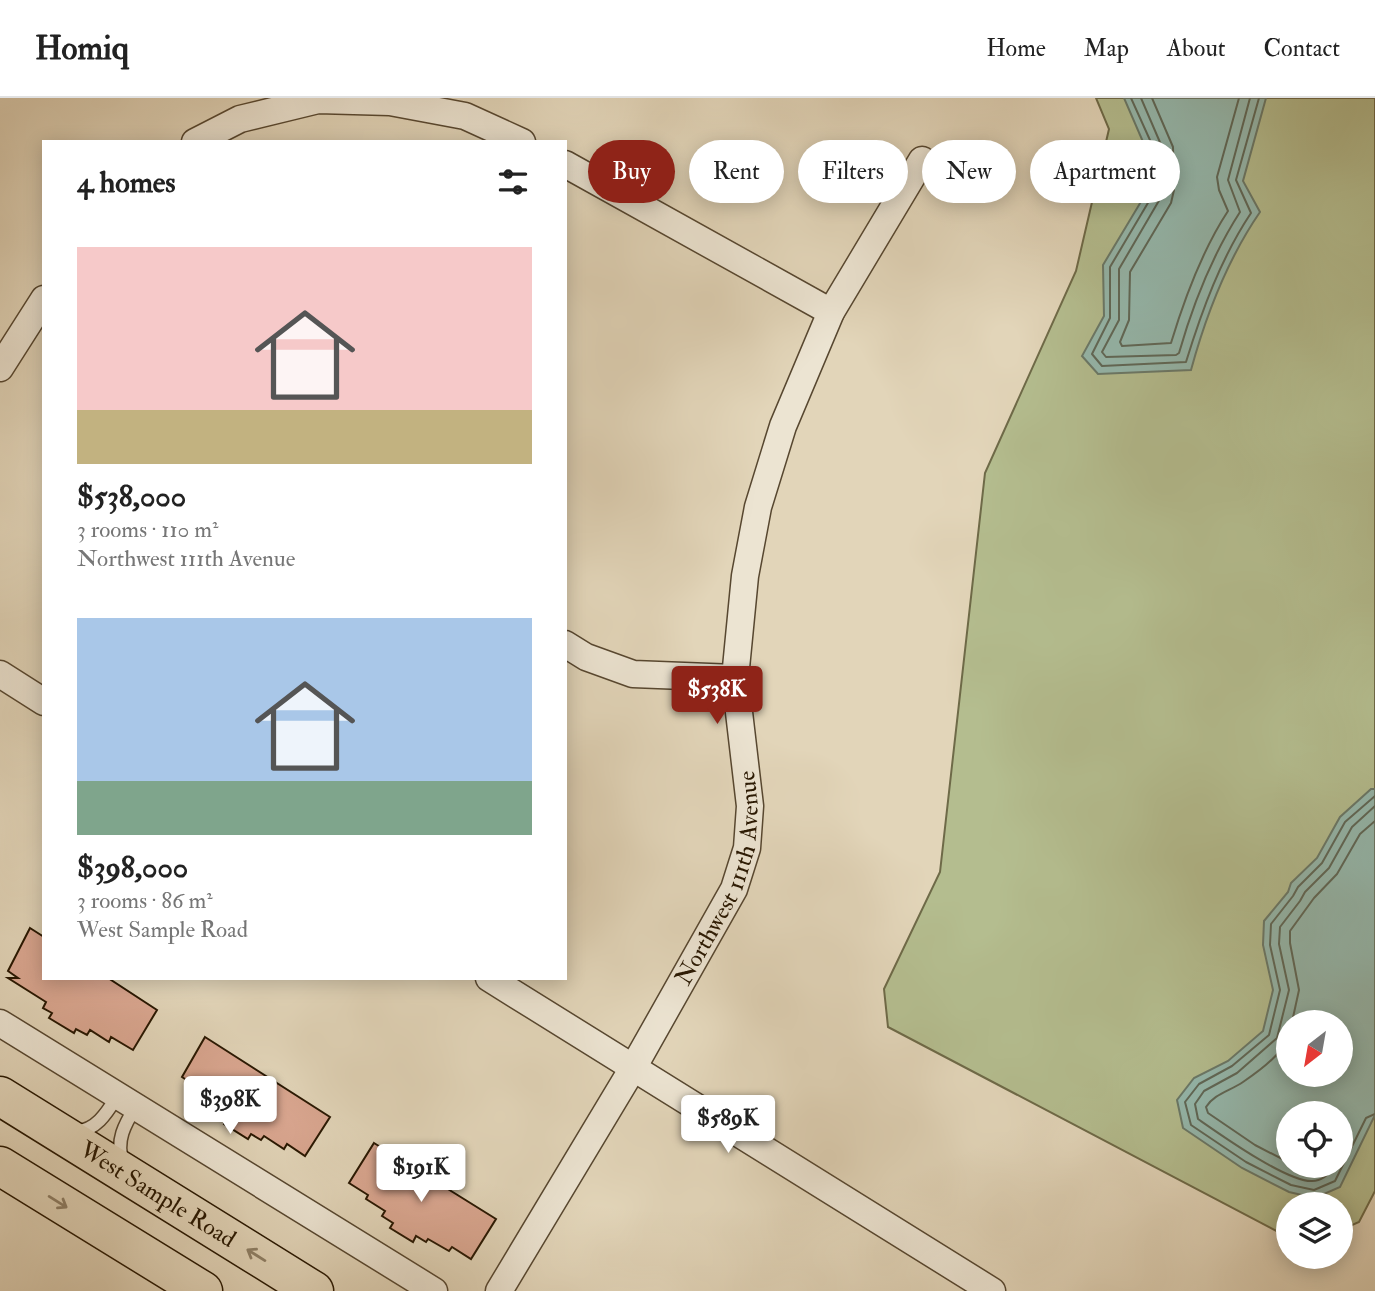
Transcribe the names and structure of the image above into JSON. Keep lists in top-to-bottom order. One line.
{"streets":{"main road":["West Sample Road"],"street":["Northwest 111th Avenue"]},"north":"bottom left","page":{"header":"Homiq","nav":["Home","Map","About","Contact"],"chip":["Buy","Rent","Filters","New","Apartment"],"heading":"4 homes","list":[{"name":"$538,000","note":"3 rooms · 110 m² · Northwest 111th Avenue"},{"name":"$398,000","note":"3 rooms · 86 m² · West Sample Road"}],"price":["$538K","$398K","$589K","$191K"]}}
